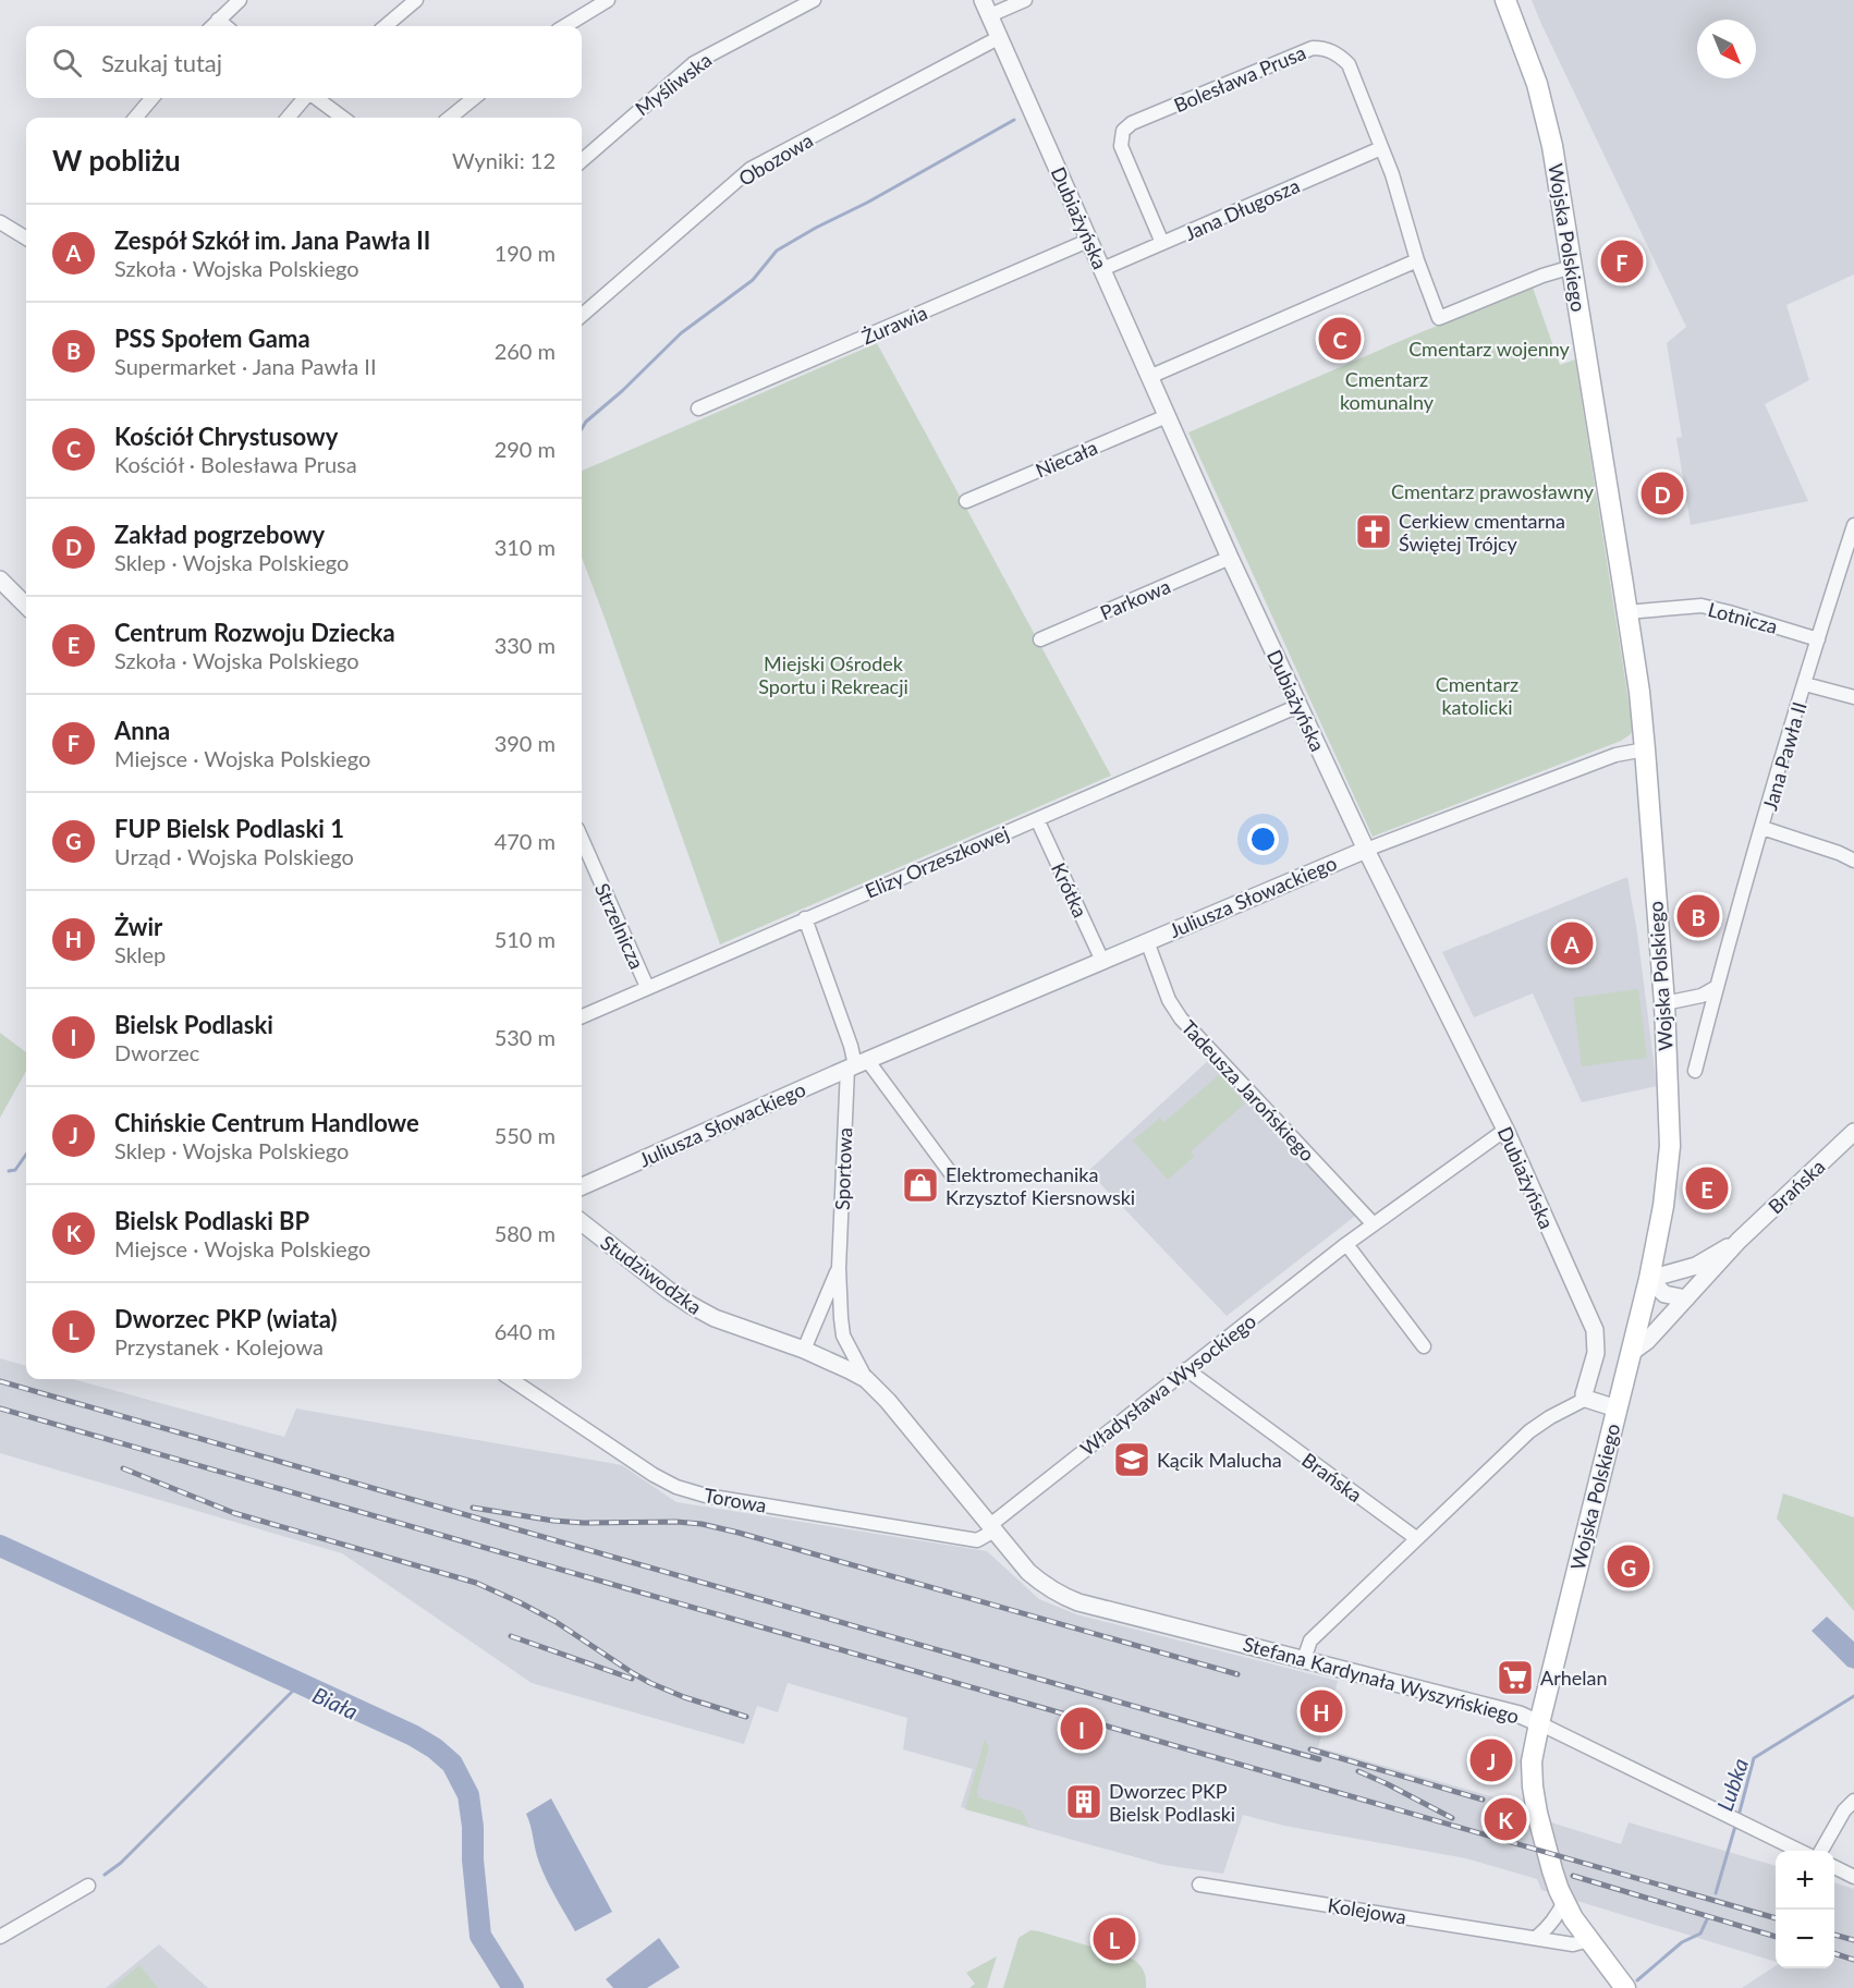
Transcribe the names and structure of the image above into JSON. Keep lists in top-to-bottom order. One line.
{"streets":{"main road":["Wojska Polskiego"],"street":["Bolesława Prusa","Myśliwska","Obozowa","Jana Długosza","Dubiażyńska","Żurawia","Niecała","Parkowa","Lotnicza","Jana Pawła II","Elizy Orzeszkowej","Krótka","Juliusza Słowackiego","Strzelnicza","Tadeusza Jarońskiego","Sportowa","Brańska","Studziwodzka","Władysława Wysockiego","Torowa","Stefana Kardynała Wyszyńskiego","Kolejowa"]},"crossings":[["Bolesława Prusa","Jana Długosza"],["Bolesława Prusa","Wojska Polskiego"],["Obozowa","Dubiażyńska"],["Jana Długosza","Dubiażyńska"],["Dubiażyńska","Żurawia"],["Dubiażyńska","Niecała"],["Dubiażyńska","Parkowa"],["Dubiażyńska","Elizy Orzeszkowej"],["Dubiażyńska","Juliusza Słowackiego"],["Dubiażyńska","Władysława Wysockiego"],["Wojska Polskiego","Lotnicza"],["Wojska Polskiego","Juliusza Słowackiego"],["Wojska Polskiego","Brańska"],["Wojska Polskiego","Stefana Kardynała Wyszyńskiego"],["Wojska Polskiego","Kolejowa"],["Lotnicza","Jana Pawła II"],["Elizy Orzeszkowej","Krótka"],["Elizy Orzeszkowej","Strzelnicza"],["Elizy Orzeszkowej","Sportowa"],["Krótka","Juliusza Słowackiego"],["Juliusza Słowackiego","Tadeusza Jarońskiego"],["Juliusza Słowackiego","Sportowa"],["Tadeusza Jarońskiego","Władysława Wysockiego"],["Sportowa","Studziwodzka"],["Sportowa","Władysława Wysockiego"],["Sportowa","Torowa"],["Sportowa","Stefana Kardynała Wyszyńskiego"],["Brańska","Władysława Wysockiego"],["Władysława Wysockiego","Torowa"],["Władysława Wysockiego","Stefana Kardynała Wyszyńskiego"],["Torowa","Stefana Kardynała Wyszyńskiego"]],"water":["Biała","Lubka"],"parks":["Cmentarz wojenny","Cmentarz komunalny","Cmentarz prawosławny","Miejski Ośrodek Sportu i Rekreacji","Cmentarz katolicki"],"places":{"church":["Cerkiew cmentarna Świętej Trójcy"],"shop":["Elektromechanika Krzysztof Kiersnowski"],"school or university":["Kącik Malucha"],"supermarket":["Arhelan"],"building":["Dworzec PKP Bielsk Podlaski"]},"north":"bottom right","page":{"search":"Szukaj tutaj","heading":["W pobliżu","Wyniki: 12"],"list":[{"mark":"A","name":"Zespół Szkół im. Jana Pawła II","note":"Szkoła · Wojska Polskiego","value":"190 m"},{"mark":"B","name":"PSS Społem Gama","note":"Supermarket · Jana Pawła II","value":"260 m"},{"mark":"C","name":"Kościół Chrystusowy","note":"Kościół · Bolesława Prusa","value":"290 m"},{"mark":"D","name":"Zakład pogrzebowy","note":"Sklep · Wojska Polskiego","value":"310 m"},{"mark":"E","name":"Centrum Rozwoju Dziecka","note":"Szkoła · Wojska Polskiego","value":"330 m"},{"mark":"F","name":"Anna","note":"Miejsce · Wojska Polskiego","value":"390 m"},{"mark":"G","name":"FUP Bielsk Podlaski 1","note":"Urząd · Wojska Polskiego","value":"470 m"},{"mark":"H","name":"Żwir","note":"Sklep","value":"510 m"},{"mark":"I","name":"Bielsk Podlaski","note":"Dworzec","value":"530 m"},{"mark":"J","name":"Chińskie Centrum Handlowe","note":"Sklep · Wojska Polskiego","value":"550 m"},{"mark":"K","name":"Bielsk Podlaski BP","note":"Miejsce · Wojska Polskiego","value":"580 m"},{"mark":"L","name":"Dworzec PKP (wiata)","note":"Przystanek · Kolejowa","value":"640 m"}],"pins":["F","C","D","B","A","E","G","H","I","J","K","L"],"map_buttons":["+","−"]}}
